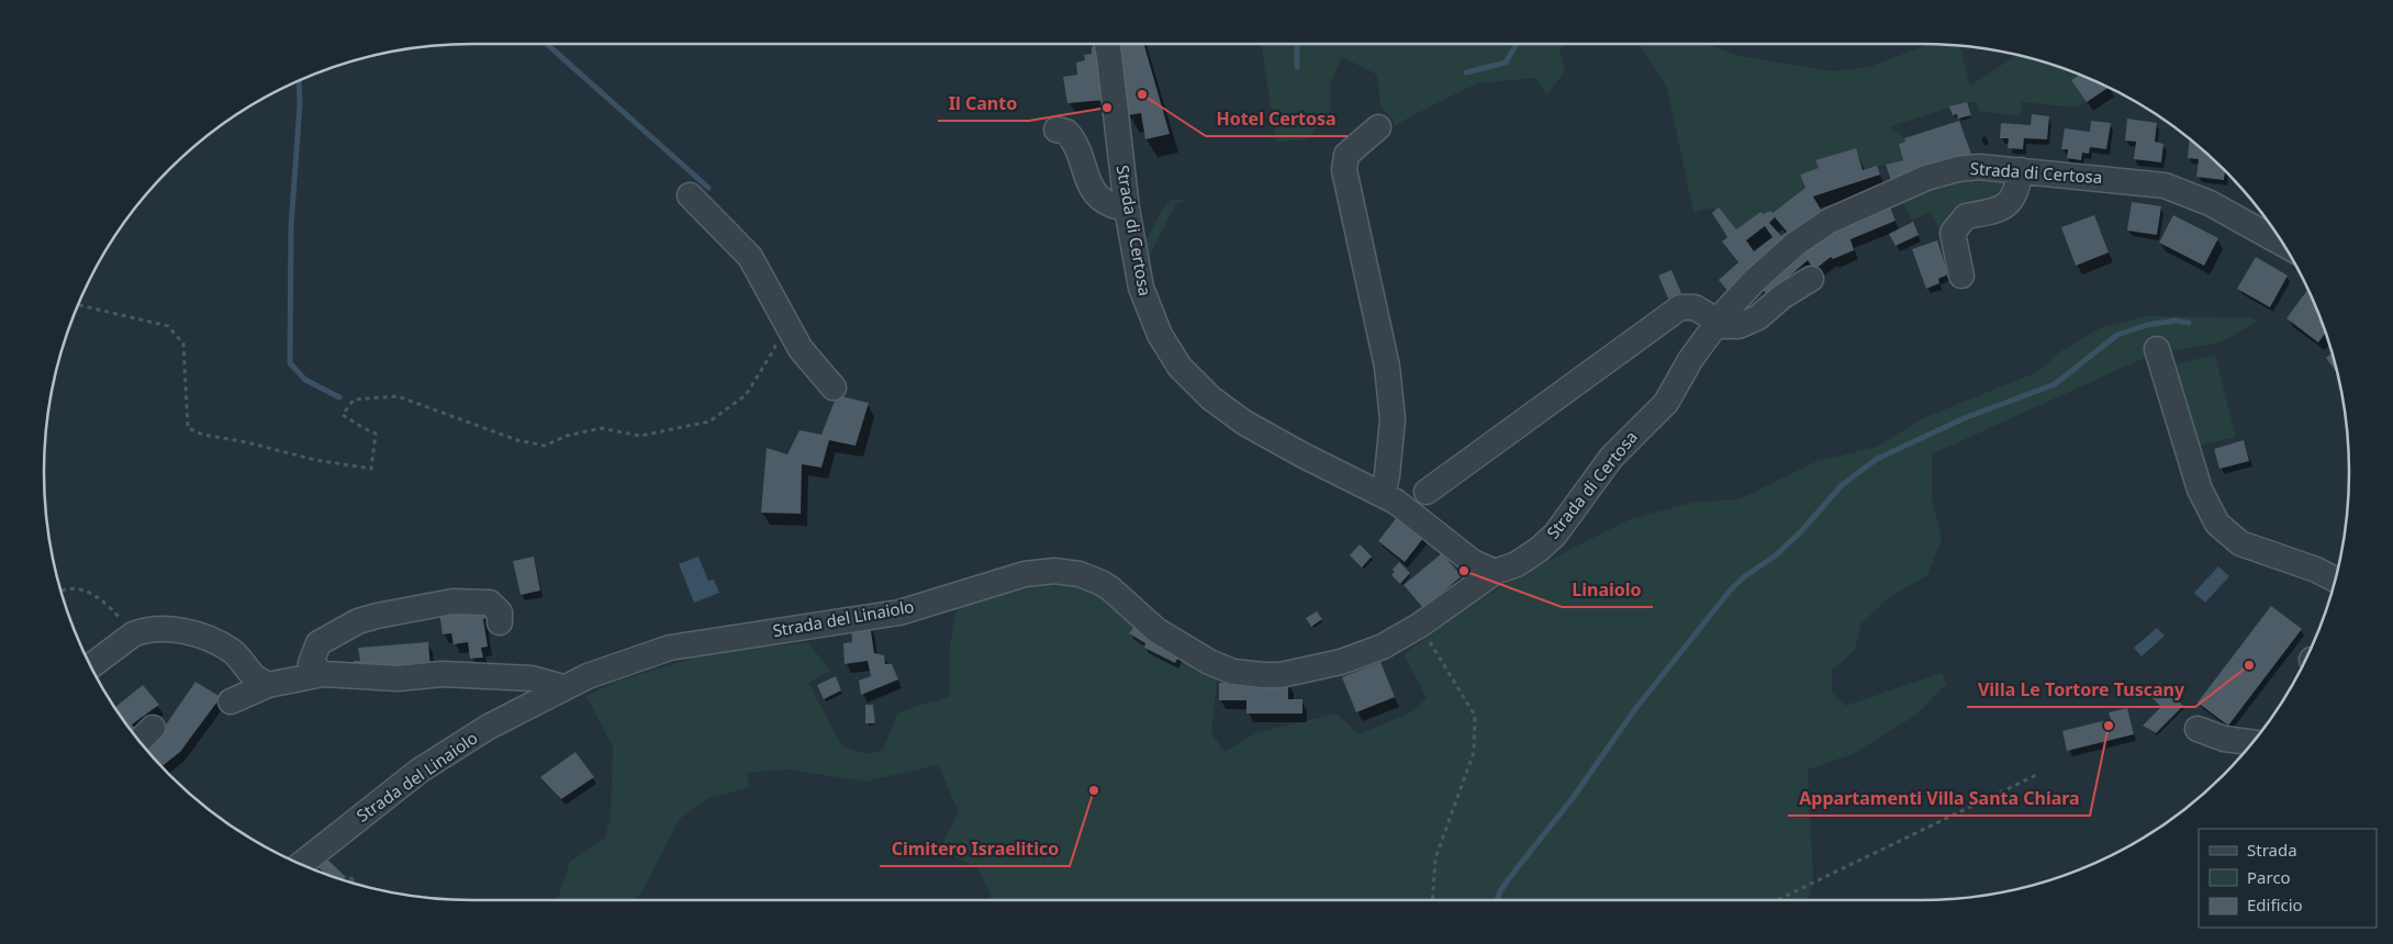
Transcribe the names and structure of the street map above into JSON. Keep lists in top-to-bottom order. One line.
{"streets":{"street":["Strada di Certosa","Strada del Linaiolo"]},"crossings":[["Strada di Certosa","Strada del Linaiolo"]],"places":["Hotel Certosa","Il Canto","Linaiolo","Villa Le Tortore Tuscany","Appartamenti Villa Santa Chiara","Cimitero Israelitico"],"legend":["Strada","Parco","Edificio"]}
